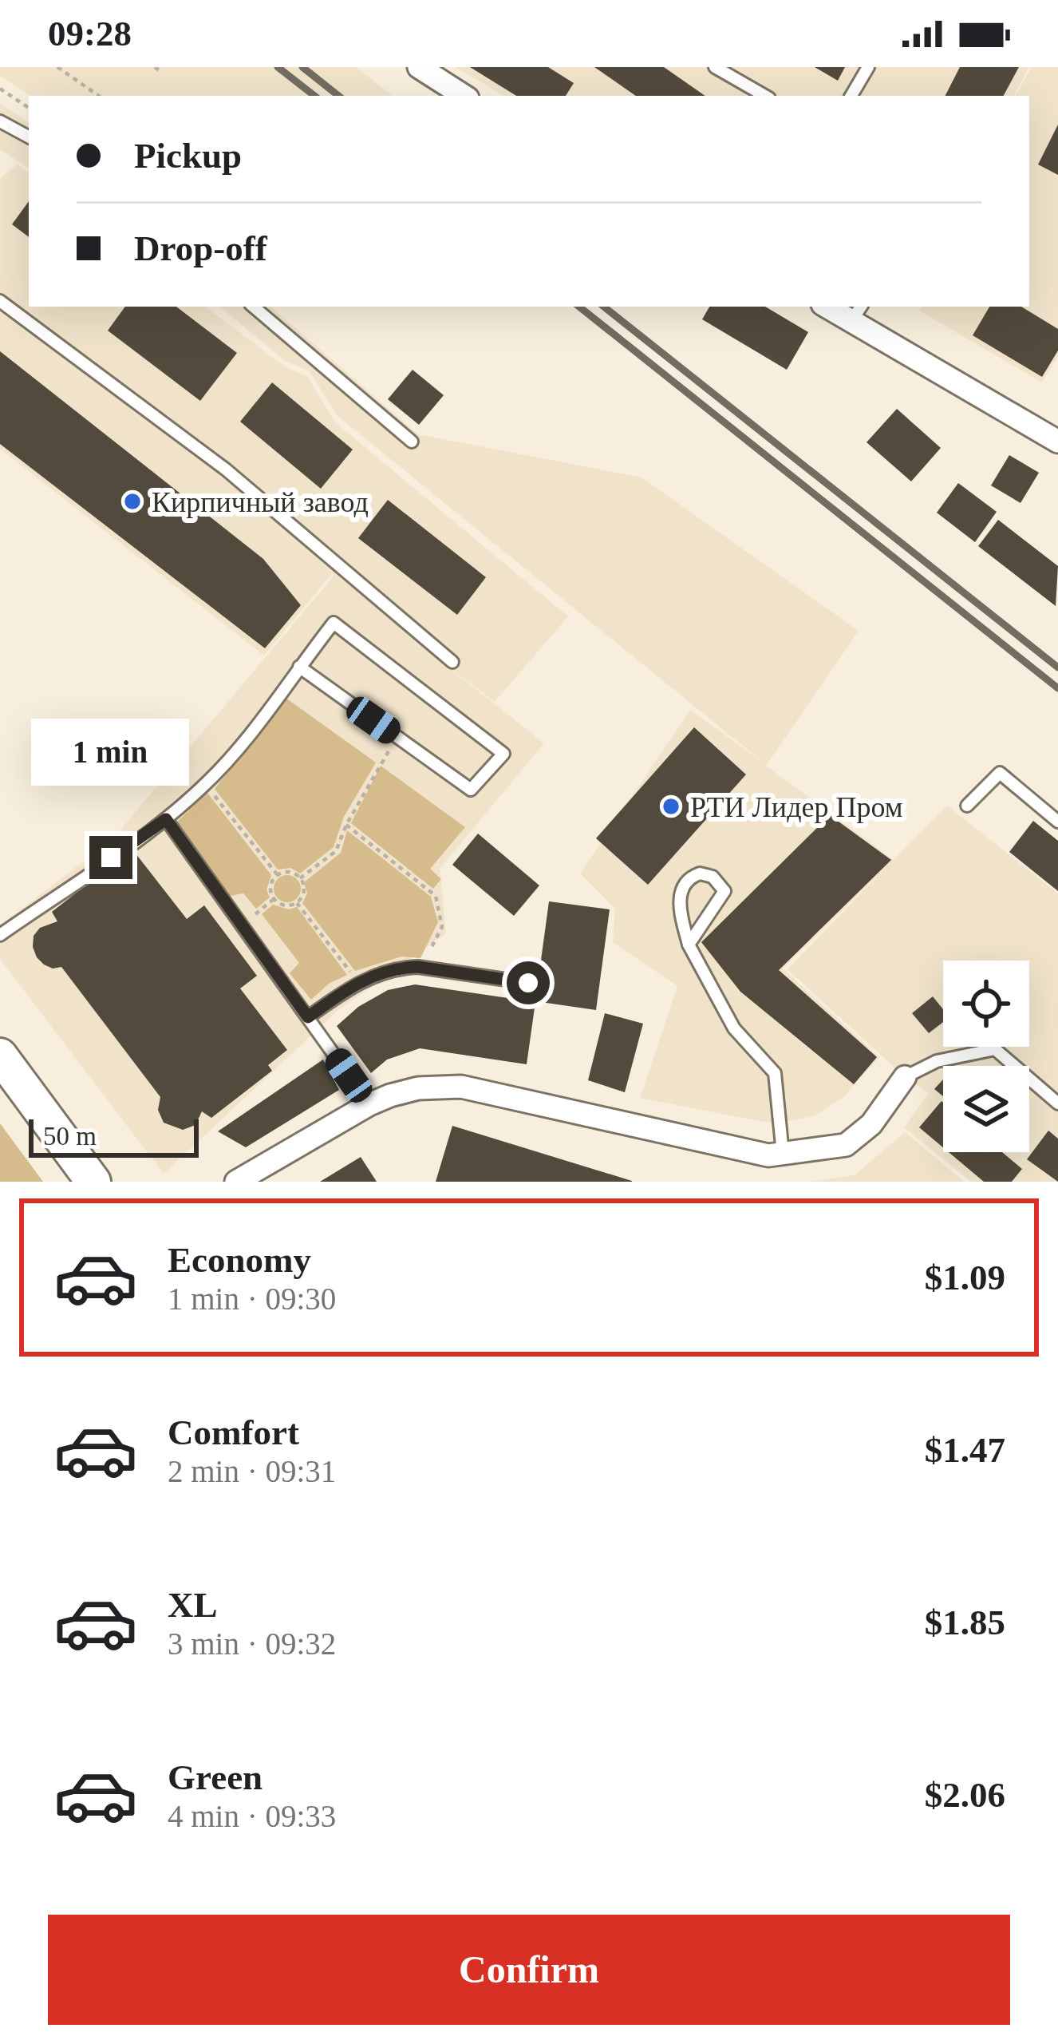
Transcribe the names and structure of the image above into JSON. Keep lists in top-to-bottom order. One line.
{"places":["Кирпичный завод","РТИ Лидер Пром"],"scale_bar":"50 m","page":{"status":"09:28","banner":["Pickup","Drop-off"],"bubble":"1 min","scale":"50 m","list":[{"name":"Economy","note":"1 min · 09:30","value":"$1.09"},{"name":"Comfort","note":"2 min · 09:31","value":"$1.47"},{"name":"XL","note":"3 min · 09:32","value":"$1.85"},{"name":"Green","note":"4 min · 09:33","value":"$2.06"}],"buttons":"Confirm"}}
